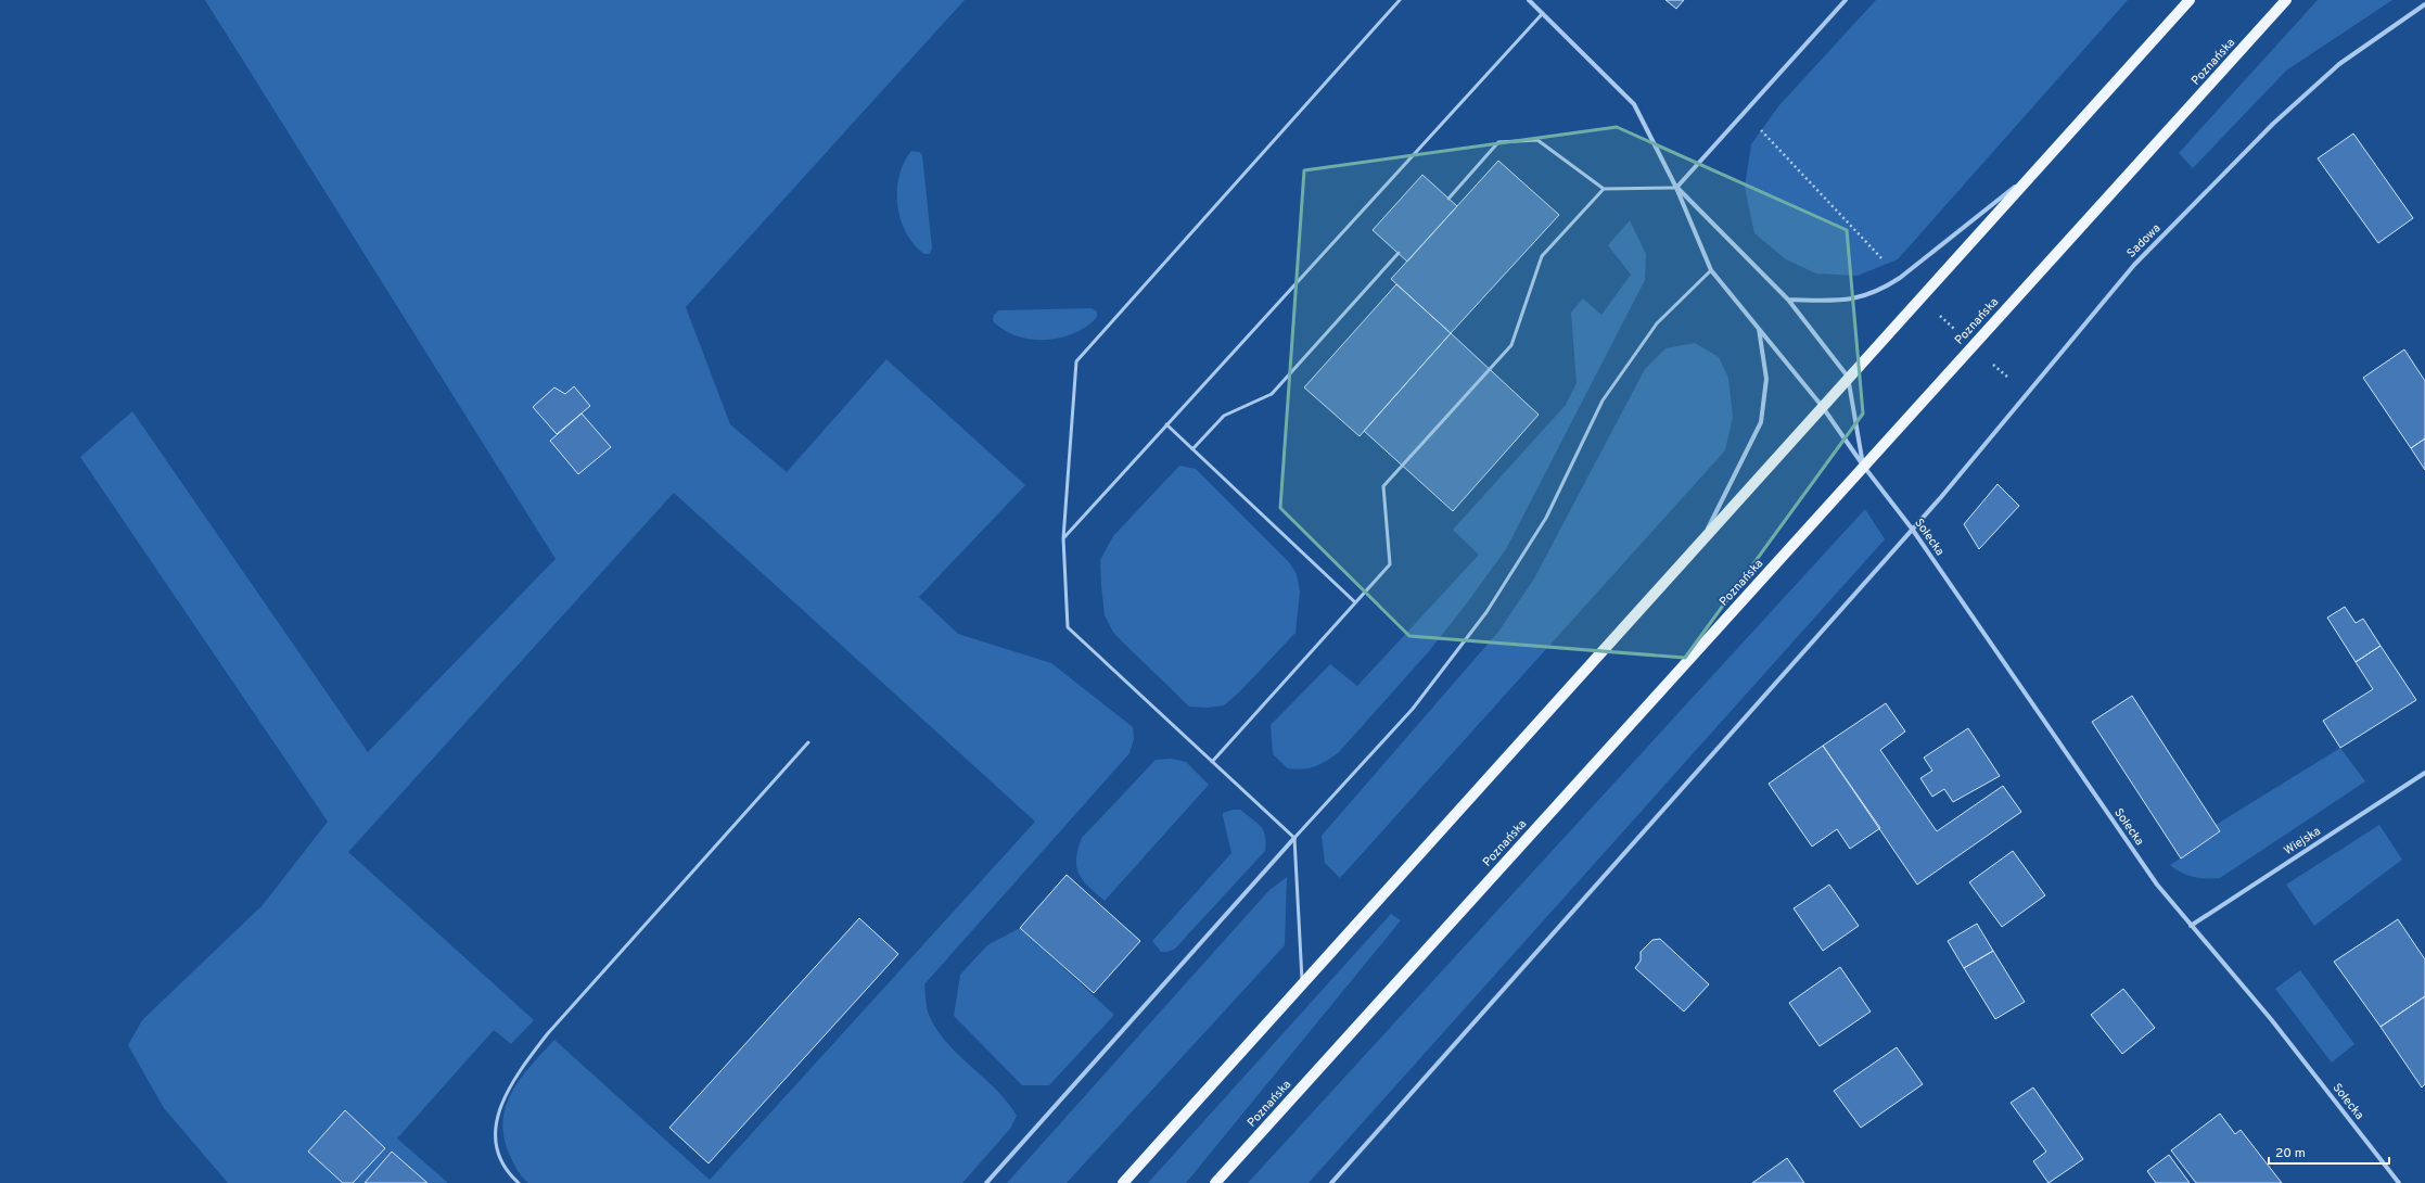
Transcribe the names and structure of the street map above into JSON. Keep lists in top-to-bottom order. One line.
{"streets":{"main road":["Poznańska"],"street":["Sadowa","Sołecka","Wiejska"]},"crossings":[["Poznańska","Sołecka"],["Sadowa","Sołecka"],["Sołecka","Wiejska"]],"scale_bar":"20 m"}
